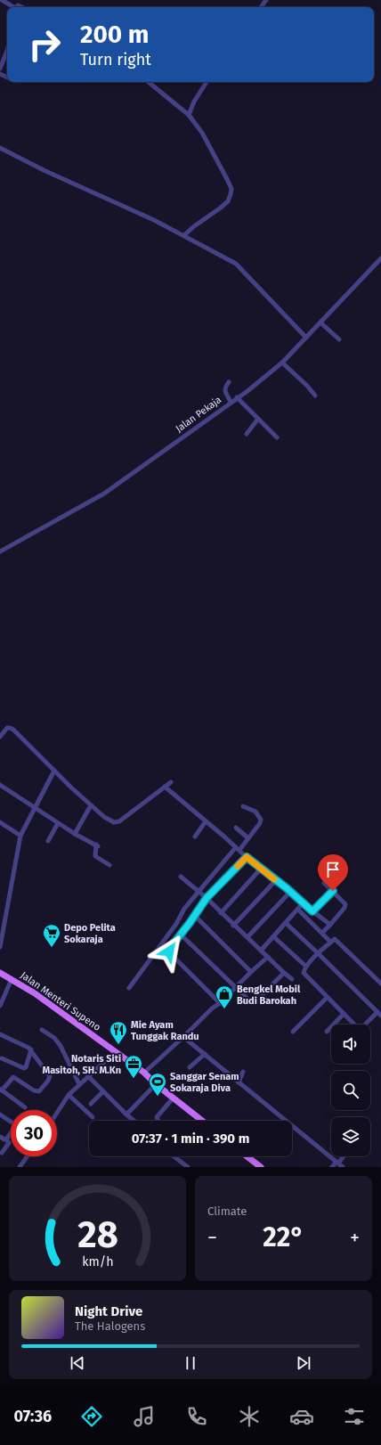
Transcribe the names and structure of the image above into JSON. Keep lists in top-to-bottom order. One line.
{"streets":{"main road":["Jalan Menteri Supeno"],"street":["Jalan Pekaja"]},"places":{"supermarket":["Depo Pelita Sokaraja"],"shop":["Bengkel Mobil Budi Barokah"],"restaurant":["Mie Ayam Tunggak Randu"],"office":["Notaris Siti Masitoh, SH. M.Kn"],"sports":["Sanggar Senam Sokaraja Diva"]},"page":{"turn":["200 m","Turn right"],"limit":"30","trip":"07:37 · 1 min · 390 m","tile":"Climate","heat":["−","22°","+"],"song":["Night Drive","The Halogens"],"tabs":"07:36","gauge":["28","km/h"]}}
